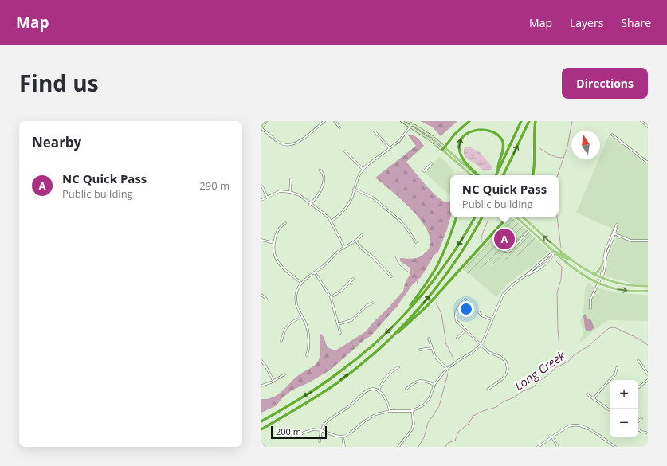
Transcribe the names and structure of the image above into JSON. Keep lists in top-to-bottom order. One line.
{"water":["Long Creek"],"scale_bar":"200 m","north":"top","page":{"header":"Map","nav":["Map","Layers","Share"],"title":"Find us","buttons":"Directions","heading":"Nearby","list":[{"mark":"A","name":"NC Quick Pass","note":"Public building","value":"290 m"}],"popup":["NC Quick Pass","Public building"],"pins":"A","map_buttons":["+","−"],"scale":"200 m"}}
